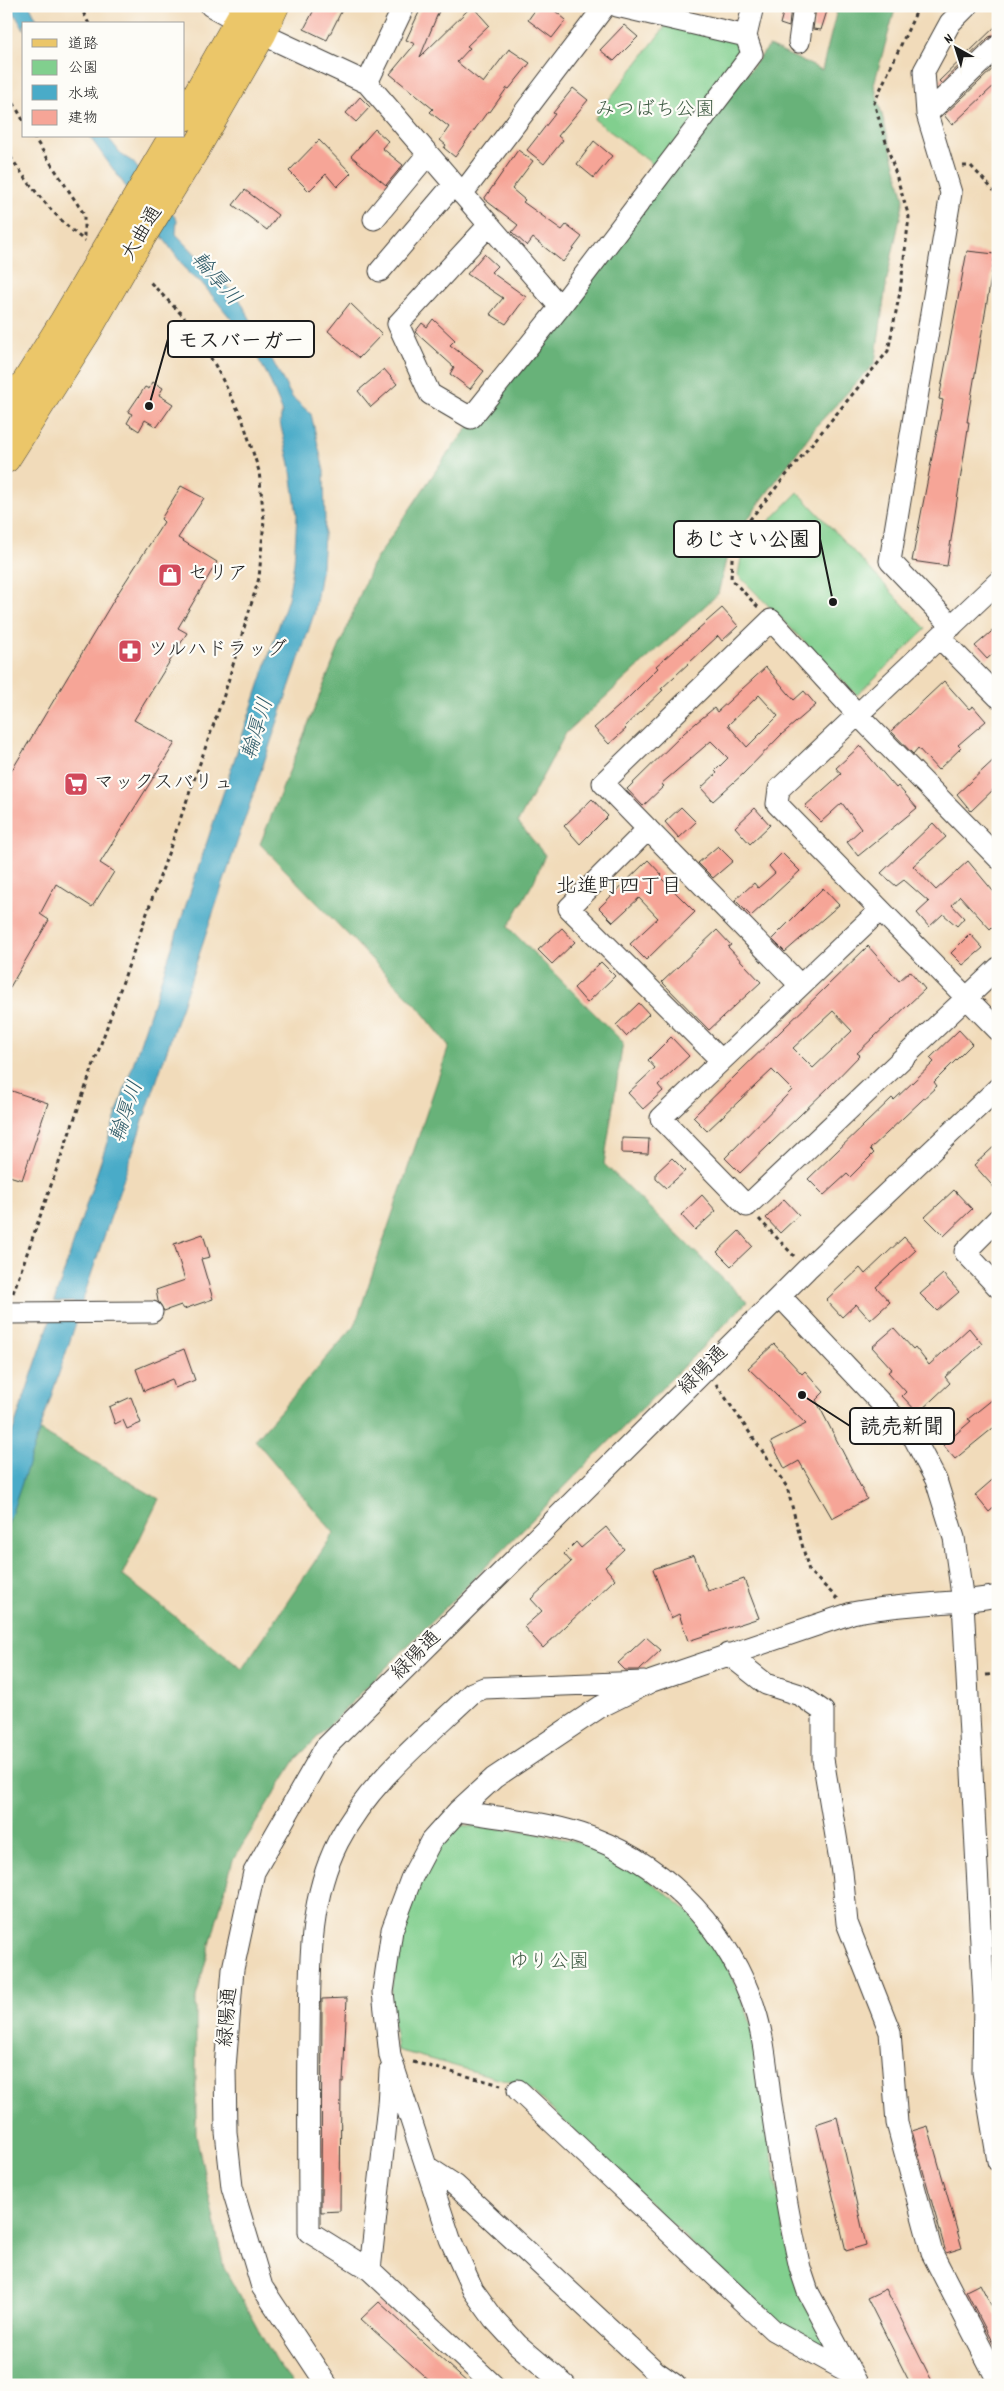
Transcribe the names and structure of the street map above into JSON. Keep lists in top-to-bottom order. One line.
{"streets":{"main road":["大曲通"],"street":["緑陽通"]},"districts":["北進町四丁目"],"water":["輪厚川"],"parks":["みつばち公園","ゆり公園"],"places":{"other":["モスバーガー","あじさい公園","読売新聞"],"shop":["セリア"],"pharmacy":["ツルハドラッグ"],"supermarket":["マックスバリュ"]},"legend":["道路","公園","水域","建物"],"north":"top left"}
